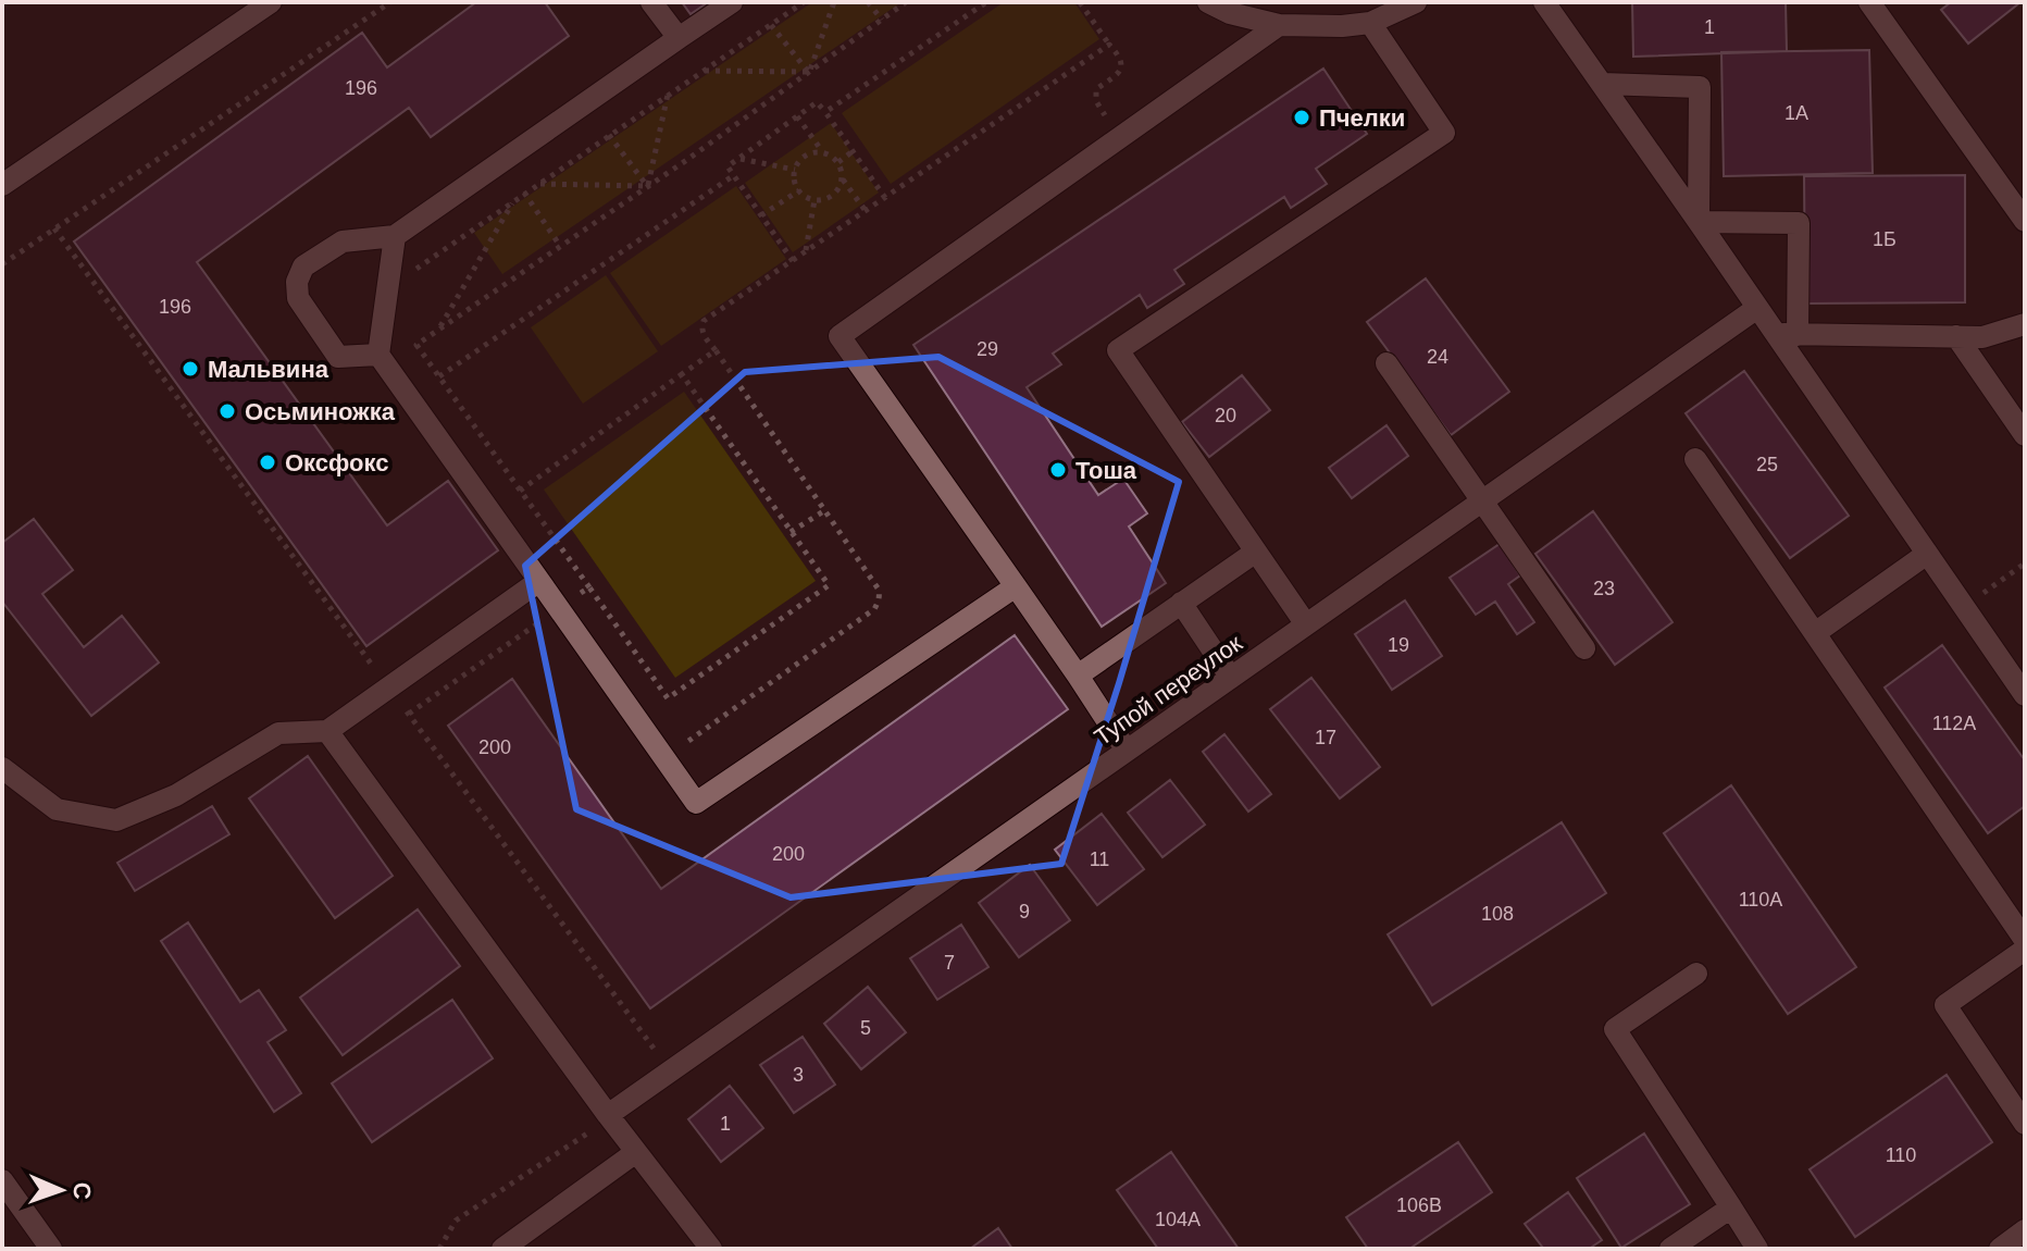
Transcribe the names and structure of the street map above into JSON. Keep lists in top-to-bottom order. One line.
{"streets":{"street":["Тупой переулок"]},"places":["Пчелки","Мальвина","Осьминожка","Оксфокс","Тоша"],"house_numbers":["1","196","1А","1Б","196","29","24","20","25","23","19","112А","17","200","200","11","110А","9","108","7","5","3","1","110","106В","104А"],"north":"right"}
